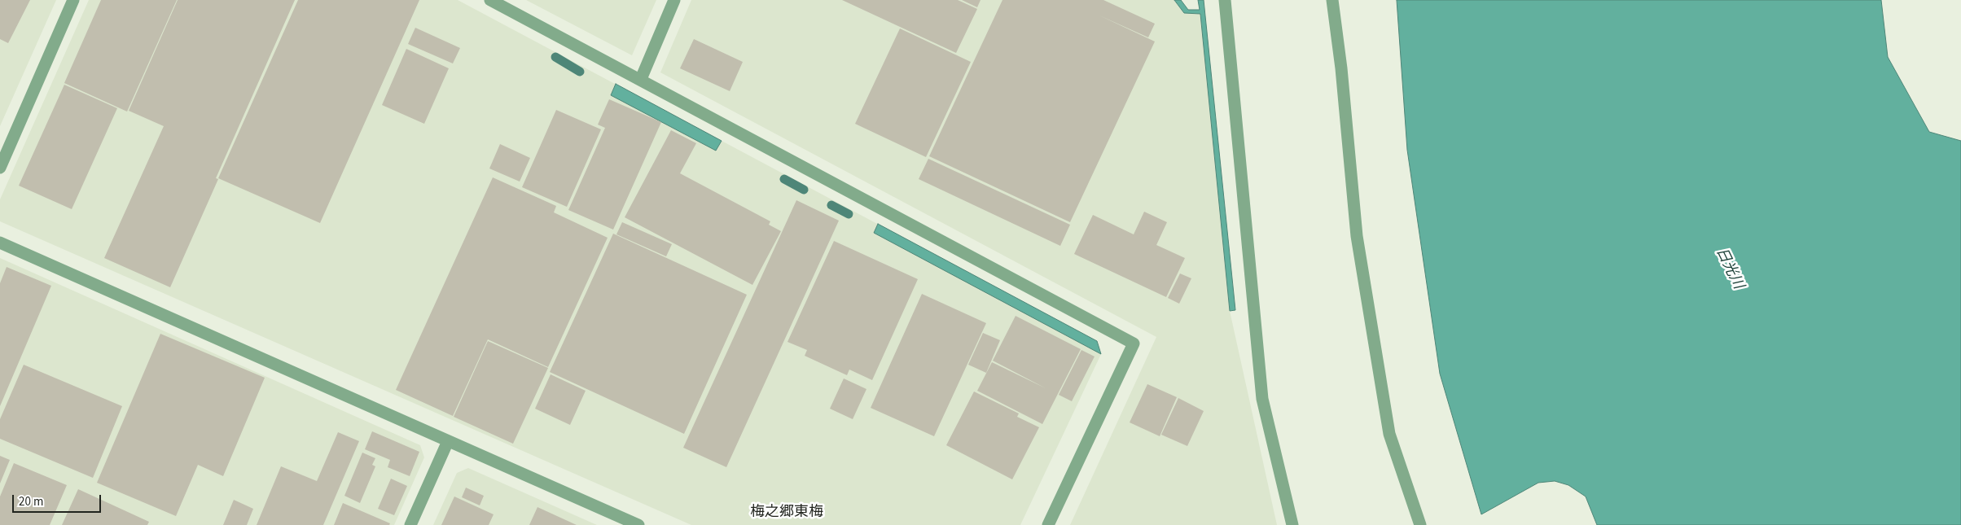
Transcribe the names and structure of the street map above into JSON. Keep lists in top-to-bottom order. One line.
{"districts":["梅之郷東梅"],"water":["日光川"],"scale_bar":"20 m"}
